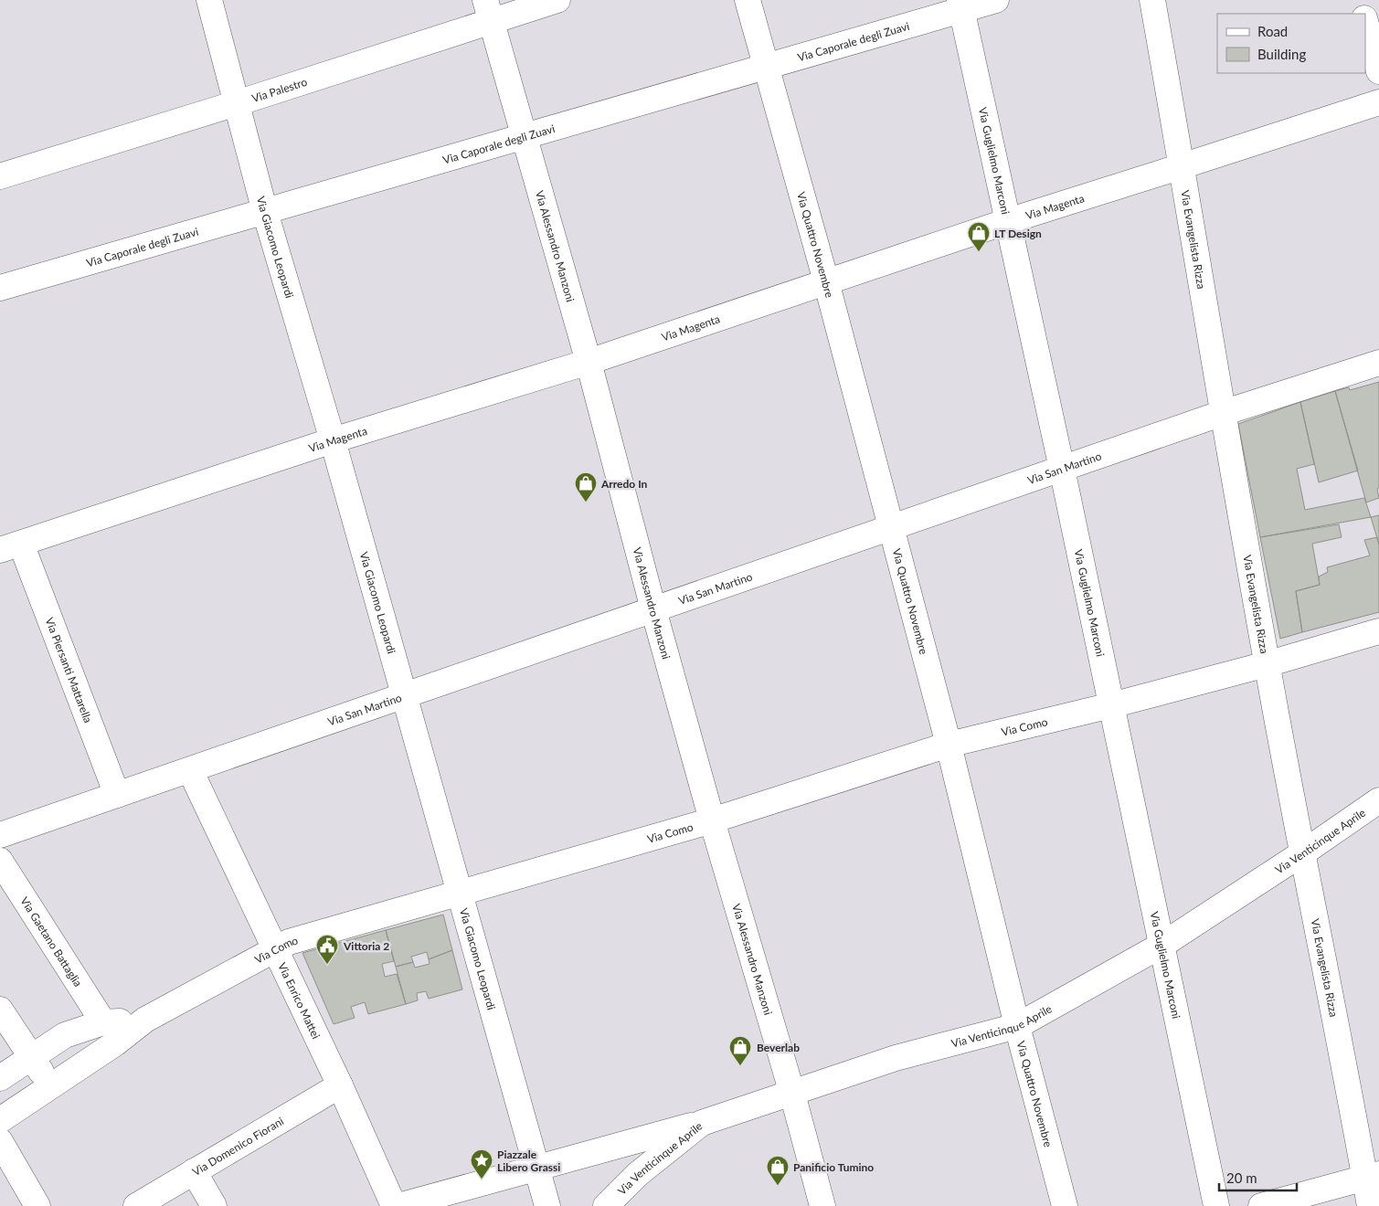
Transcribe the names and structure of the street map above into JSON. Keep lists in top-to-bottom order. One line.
{"streets":{"street":["Via Caporale degli Zuavi","Via Palestro","Via Guglielmo Marconi","Via Magenta","Via Evangelista Rizza","Via Quattro Novembre","Via Alessandro Manzoni","Via Giacomo Leopardi","Via San Martino","Via Piersanti Mattarella","Via Como","Via Venticinque Aprile","Via Gaetano Battaglia","Via Enrico Mattei","Via Domenico Fiorani"]},"crossings":[["Via Caporale degli Zuavi","Via Guglielmo Marconi"],["Via Caporale degli Zuavi","Via Quattro Novembre"],["Via Caporale degli Zuavi","Via Alessandro Manzoni"],["Via Caporale degli Zuavi","Via Giacomo Leopardi"],["Via Palestro","Via Alessandro Manzoni"],["Via Palestro","Via Giacomo Leopardi"],["Via Guglielmo Marconi","Via Magenta"],["Via Guglielmo Marconi","Via San Martino"],["Via Guglielmo Marconi","Via Como"],["Via Guglielmo Marconi","Via Venticinque Aprile"],["Via Magenta","Via Evangelista Rizza"],["Via Magenta","Via Quattro Novembre"],["Via Magenta","Via Alessandro Manzoni"],["Via Magenta","Via Giacomo Leopardi"],["Via Magenta","Via Piersanti Mattarella"],["Via Evangelista Rizza","Via San Martino"],["Via Evangelista Rizza","Via Como"],["Via Evangelista Rizza","Via Venticinque Aprile"],["Via Quattro Novembre","Via San Martino"],["Via Quattro Novembre","Via Como"],["Via Quattro Novembre","Via Venticinque Aprile"],["Via Alessandro Manzoni","Via San Martino"],["Via Alessandro Manzoni","Via Como"],["Via Alessandro Manzoni","Via Venticinque Aprile"],["Via Giacomo Leopardi","Via San Martino"],["Via Giacomo Leopardi","Via Como"],["Via San Martino","Via Piersanti Mattarella"],["Via San Martino","Via Enrico Mattei"],["Via Como","Via Enrico Mattei"],["Via Enrico Mattei","Via Domenico Fiorani"]],"places":{"shop":["LT Design","Arredo In","Beverlab","Panificio Tumino"],"public building":["Vittoria 2"],"place":["Piazzale Libero Grassi"]},"legend":["Road","Building"],"scale_bar":"20 m"}
